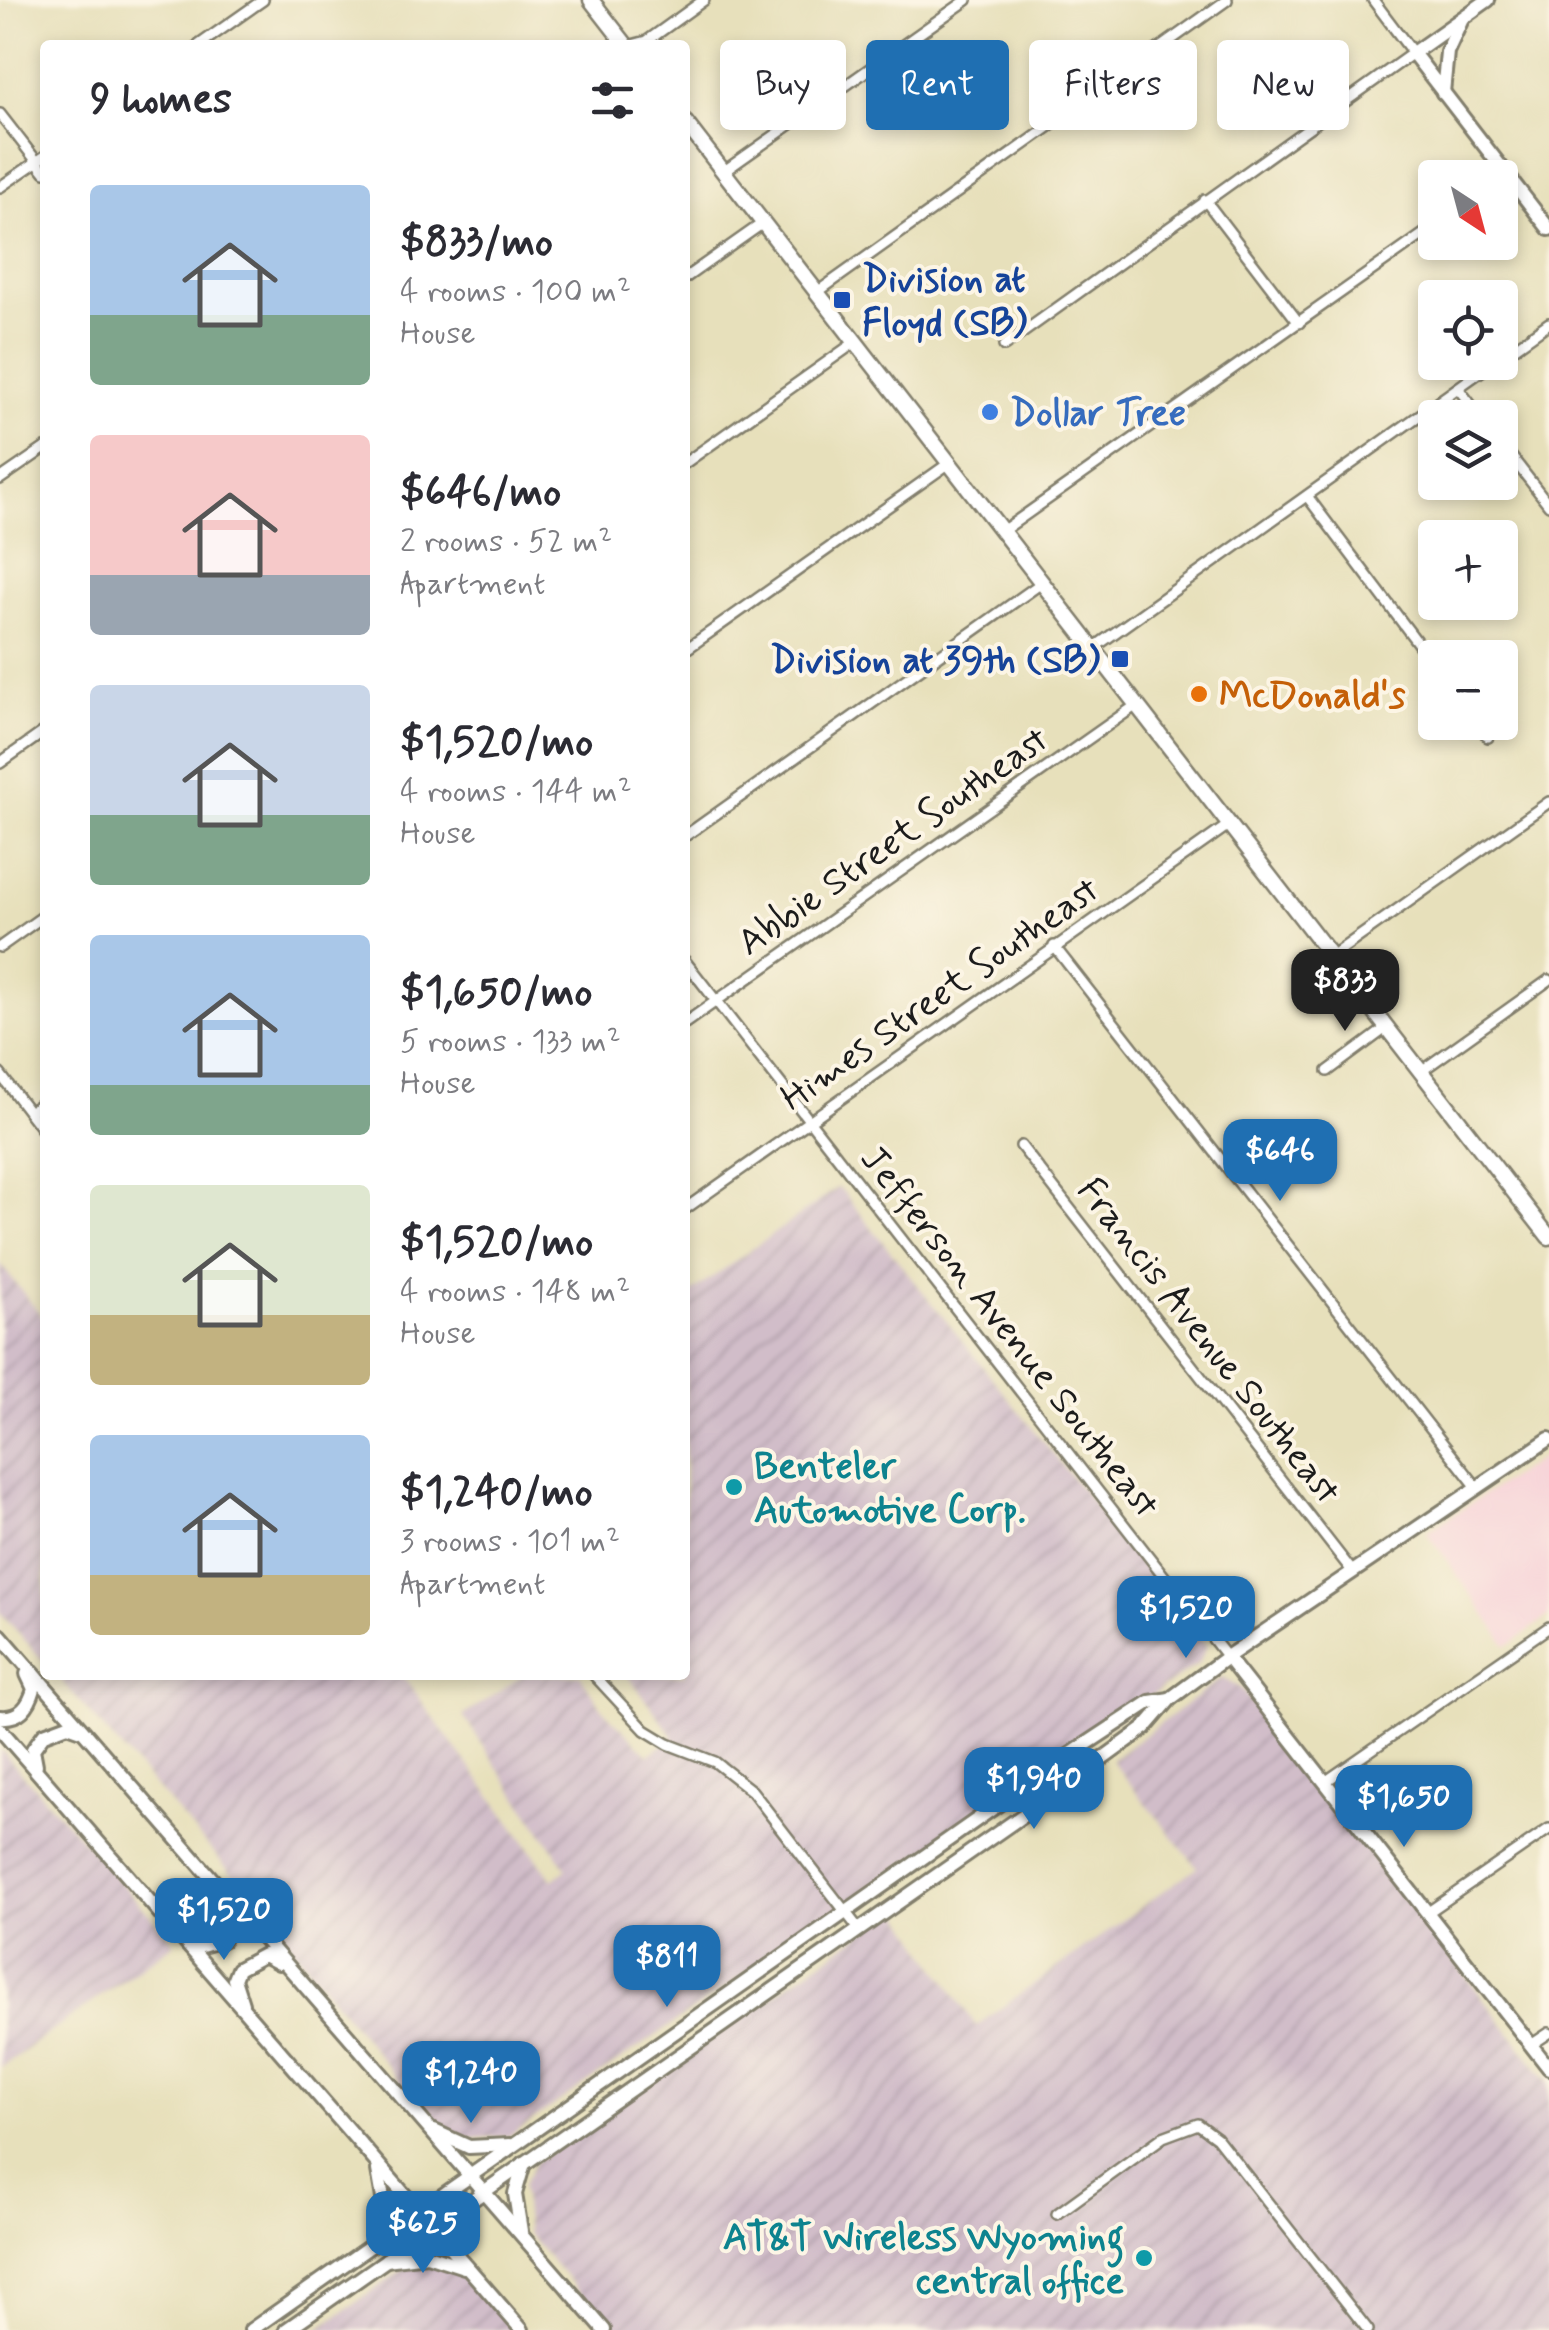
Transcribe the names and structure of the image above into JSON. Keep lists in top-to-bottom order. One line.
{"streets":{"street":["Abbie Street Southeast","Himes Street Southeast","Jefferson Avenue Southeast","Francis Avenue Southeast"]},"crossings":[["Abbie Street Southeast","Jefferson Avenue Southeast"],["Himes Street Southeast","Jefferson Avenue Southeast"]],"places":{"transit":["Division at Floyd (SB)","Division at 39th (SB)"],"other":["Dollar Tree","McDonald's","Benteler Automotive Corp.","AT&T Wireless Wyoming central office"]},"north":"bottom right","page":{"chip":["Buy","Rent","Filters","New"],"heading":"9 homes","map_buttons":["+","−"],"list":[{"name":"$833/mo","note":"4 rooms · 100 m² · House"},{"name":"$646/mo","note":"2 rooms · 52 m² · Apartment"},{"name":"$1,520/mo","note":"4 rooms · 144 m² · House"},{"name":"$1,650/mo","note":"5 rooms · 133 m² · House"},{"name":"$1,520/mo","note":"4 rooms · 148 m² · House"},{"name":"$1,240/mo","note":"3 rooms · 101 m² · Apartment"}],"price":["$833","$646","$1,520","$1,940","$1,650","$1,520","$811","$1,240","$625"]}}
